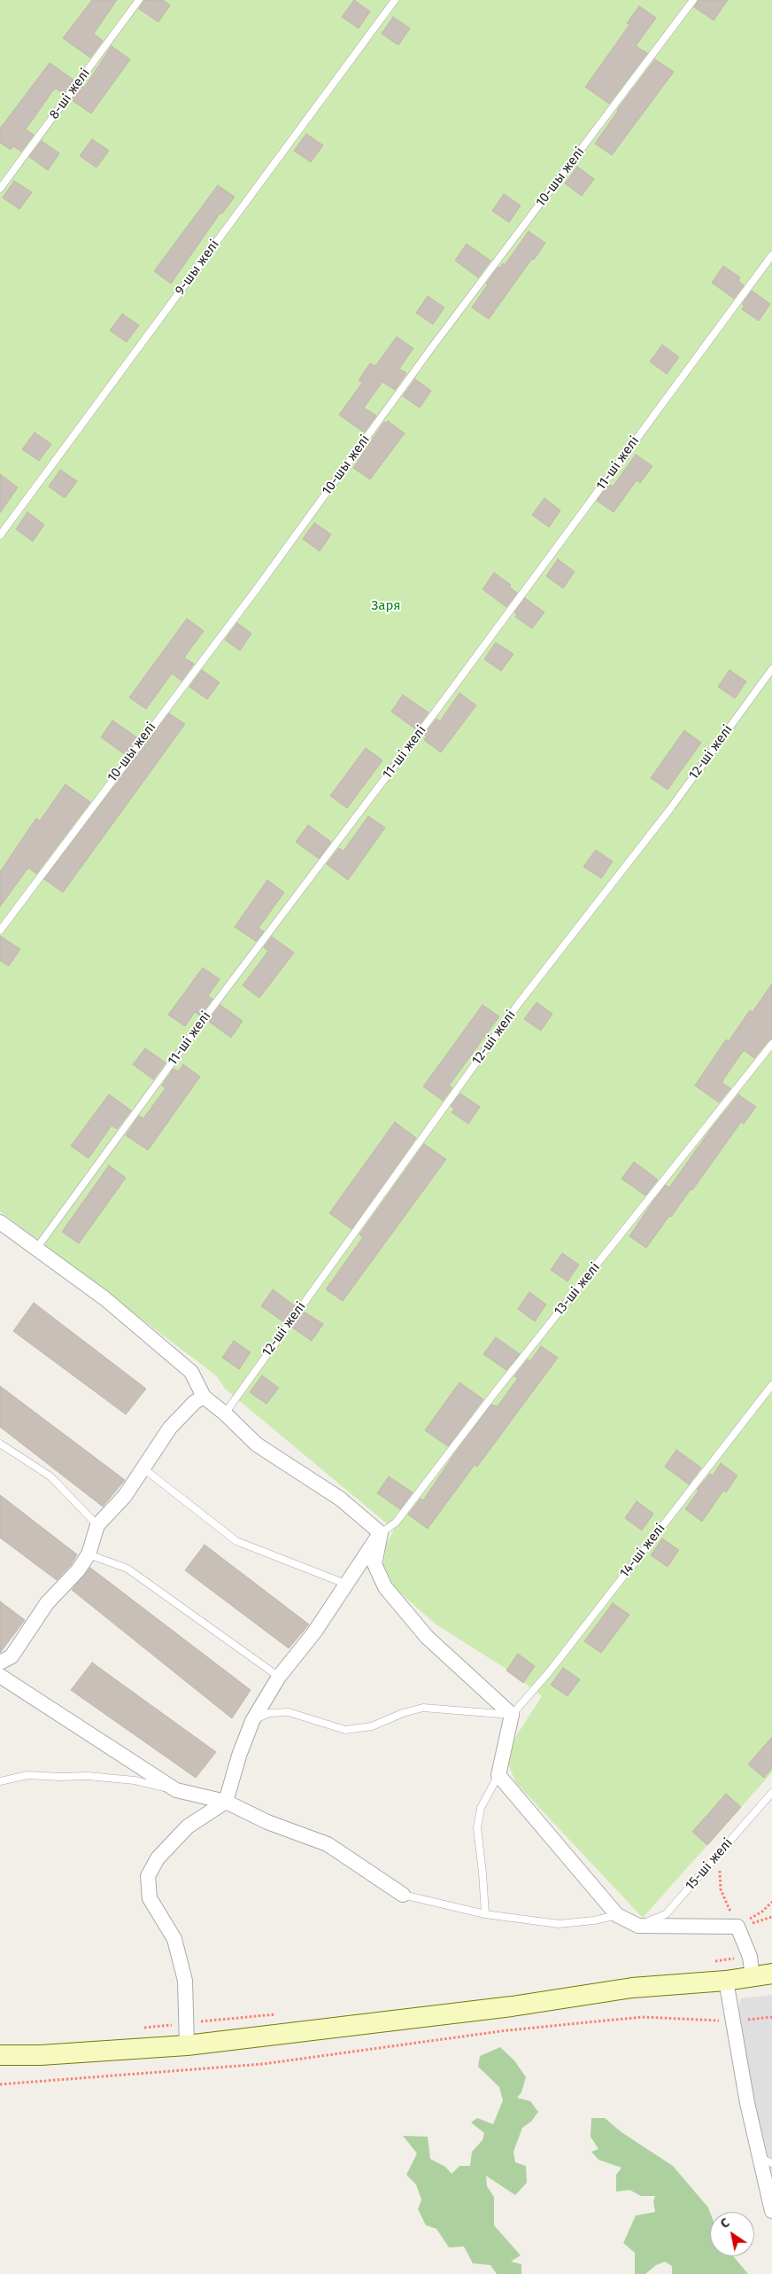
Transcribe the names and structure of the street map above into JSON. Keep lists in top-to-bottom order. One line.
{"streets":{"lane":["8-ші желі","10-шы желі","9-шы желі","11-ші желі","12-ші желі","13-ші желі","14-ші желі","15-ші желі"]},"parks":["Заря"],"north":"top left"}
